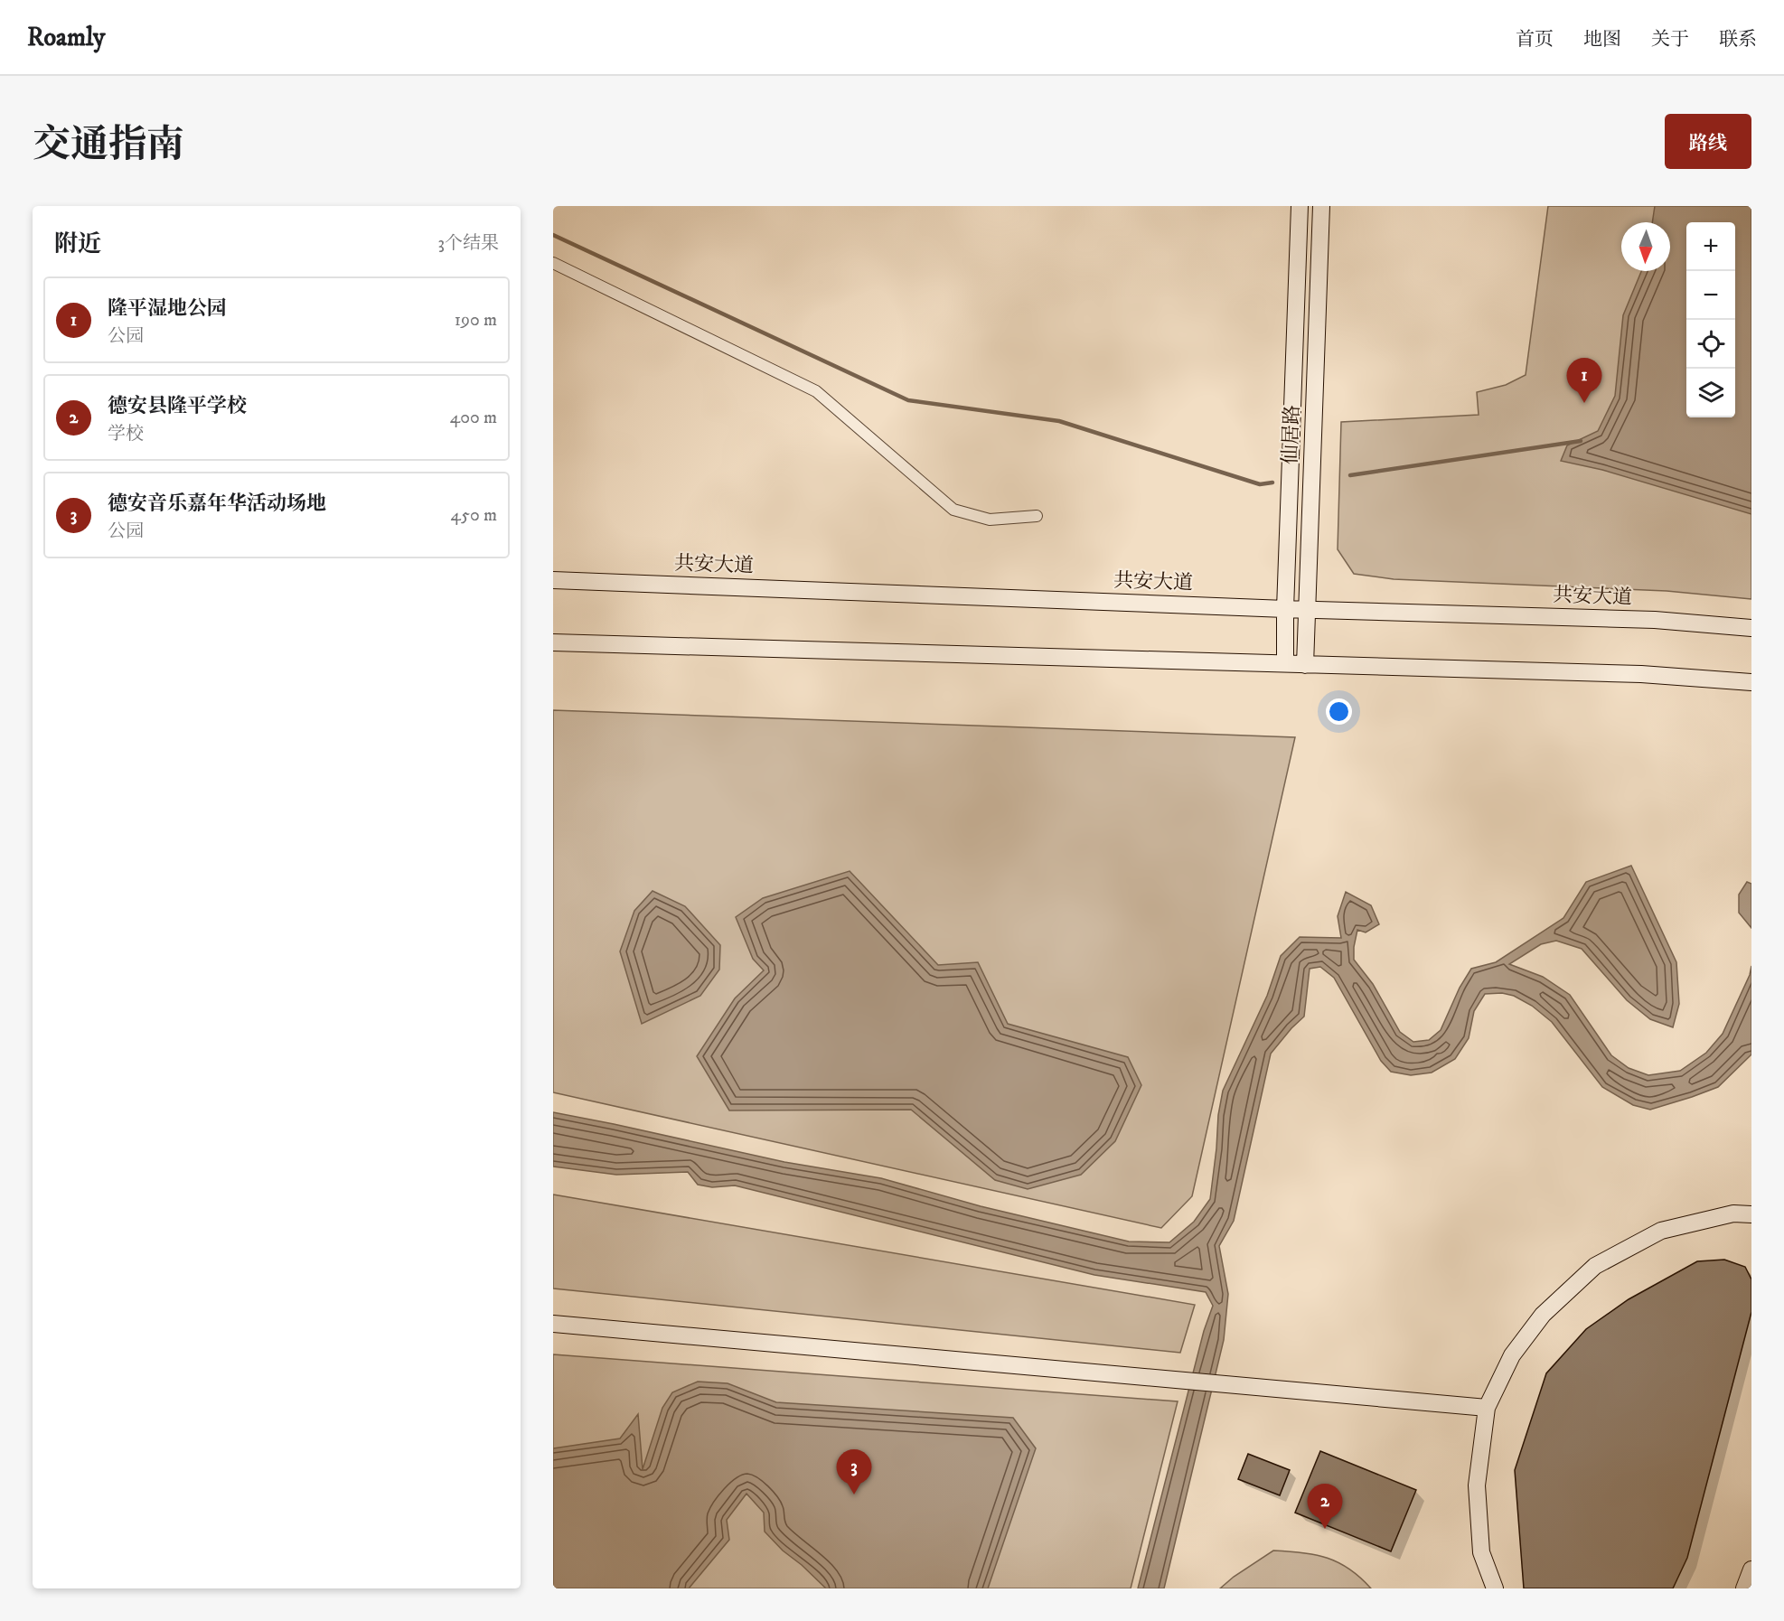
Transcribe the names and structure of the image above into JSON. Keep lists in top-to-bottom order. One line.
{"streets":{"main road":["仙居路","共安大道"]},"crossings":[["仙居路","共安大道"]],"north":"bottom","page":{"header":"Roamly","nav":["首页","地图","关于","联系"],"title":"交通指南","buttons":"路线","heading":["附近","3个结果"],"map_buttons":["+","−"],"list":[{"mark":"1","name":"隆平湿地公园","note":"公园","value":"190 m"},{"mark":"2","name":"德安县隆平学校","note":"学校","value":"400 m"},{"mark":"3","name":"德安音乐嘉年华活动场地","note":"公园","value":"450 m"}],"pins":["1","3","2"]}}
